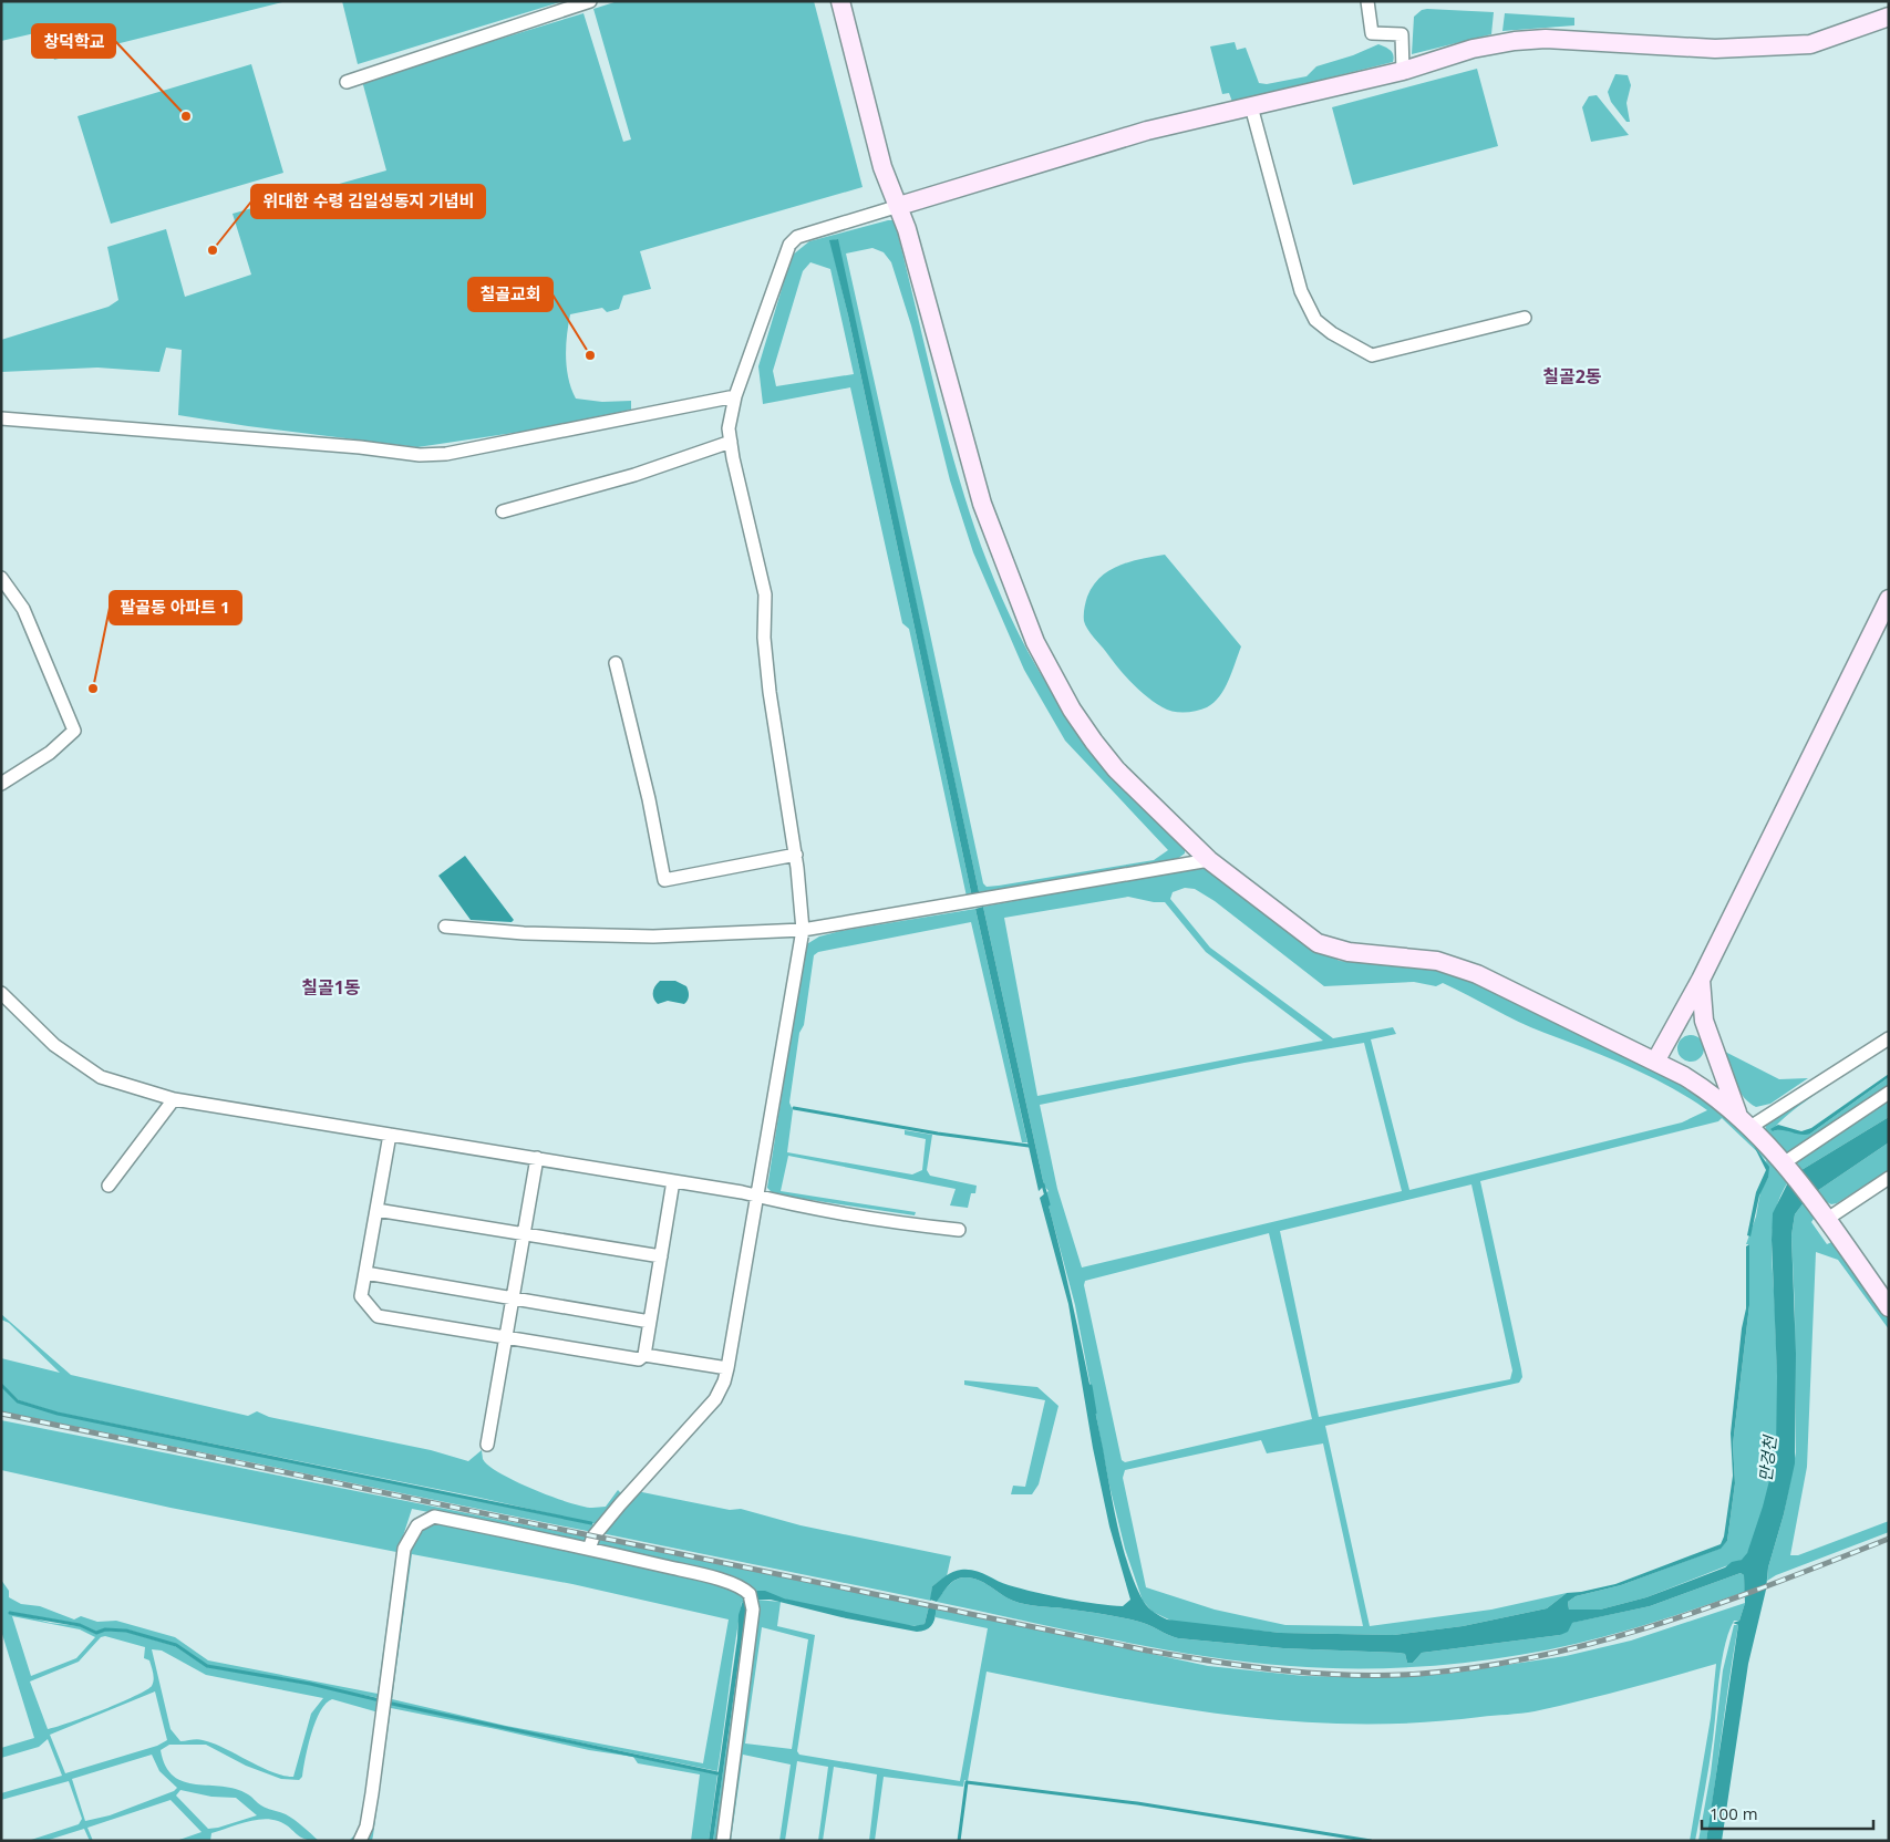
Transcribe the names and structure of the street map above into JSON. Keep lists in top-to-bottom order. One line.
{"districts":["칠골2동","칠골1동"],"water":["만겅천"],"places":["창덕학교","위대한 수령 김일성동지 기념비","칠골교회","팔골동 아파트 1"],"scale_bar":"100 m"}
